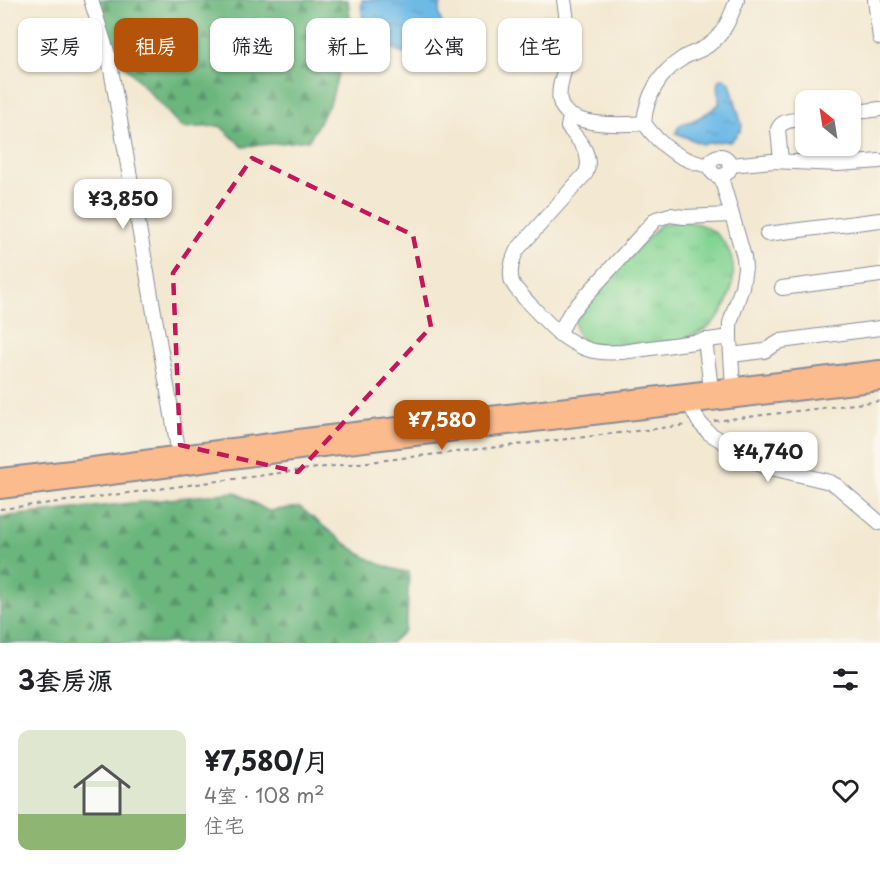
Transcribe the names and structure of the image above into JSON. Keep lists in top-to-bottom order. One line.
{"north":"top left","page":{"chip":["买房","租房","筛选","新上","公寓","住宅"],"price":["¥3,850","¥7,580","¥4,740"],"heading":"3套房源","list":[{"name":"¥7,580/月","note":"4室 · 108 m² · 住宅"}]}}
